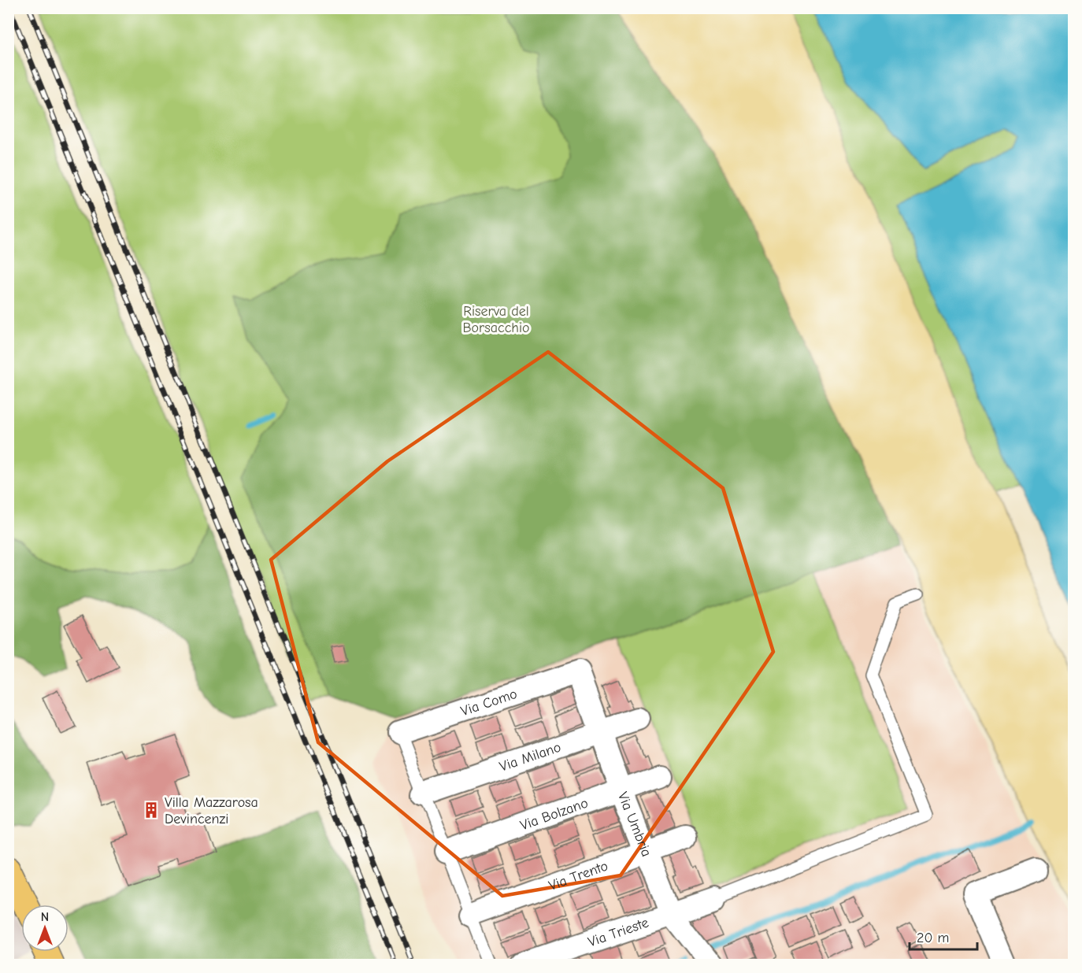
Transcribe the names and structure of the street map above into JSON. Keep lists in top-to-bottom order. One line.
{"streets":{"street":["Via Como","Via Milano","Via Bolzano","Via Umbria","Via Trento","Via Trieste"]},"crossings":[["Via Como","Via Umbria"],["Via Milano","Via Umbria"],["Via Bolzano","Via Umbria"],["Via Umbria","Via Trento"],["Via Umbria","Via Trieste"]],"parks":["Riserva del Borsacchio"],"places":{"building":["Villa Mazzarosa Devincenzi"]},"scale_bar":"20 m","north":"top"}
